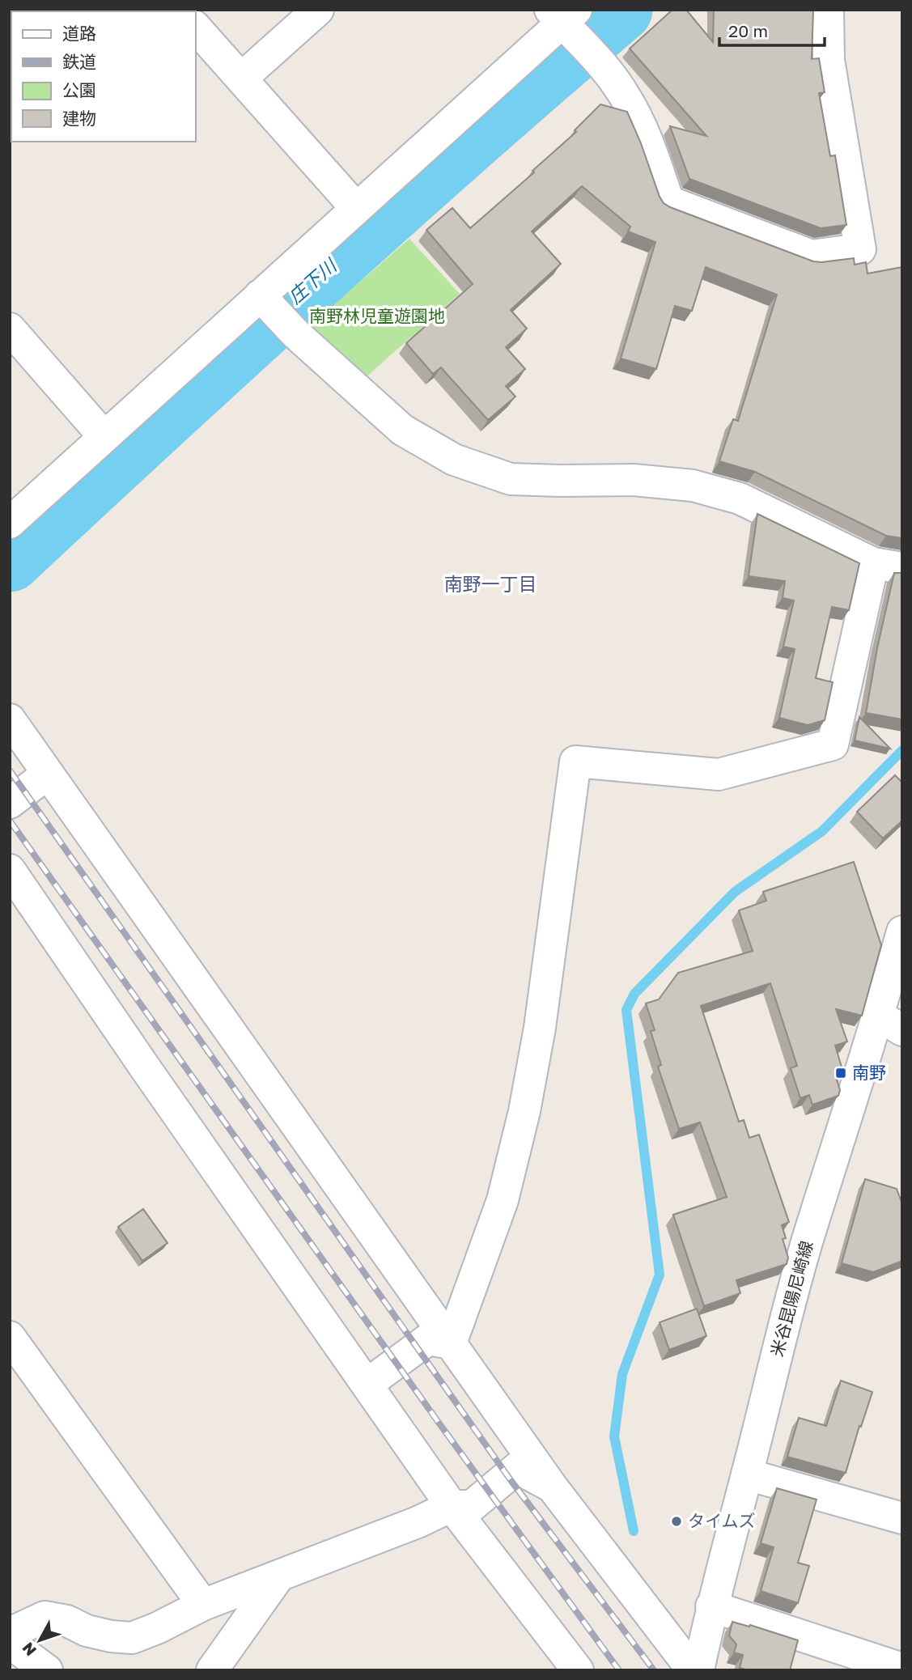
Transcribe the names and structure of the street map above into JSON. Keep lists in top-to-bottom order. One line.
{"streets":{"street":["米谷昆陽尼崎線"]},"districts":["南野一丁目"],"water":["庄下川"],"parks":["南野林児童遊園地"],"places":{"transit":["南野"],"other":["タイムズ"]},"legend":["道路","鉄道","公園","建物"],"scale_bar":"20 m","north":"bottom left"}
